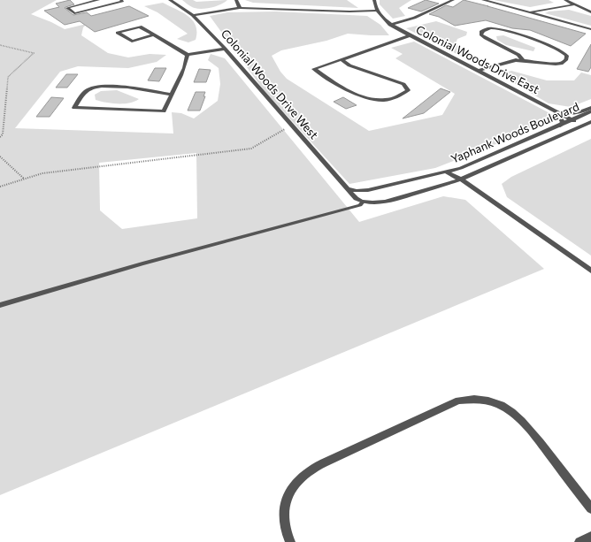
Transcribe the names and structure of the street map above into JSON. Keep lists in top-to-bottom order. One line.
{"streets":{"street":["Colonial Woods Drive East","Colonial Woods Drive West","Yaphank Woods Boulevard"]},"crossings":[["Colonial Woods Drive East","Yaphank Woods Boulevard"],["Colonial Woods Drive West","Yaphank Woods Boulevard"]]}
